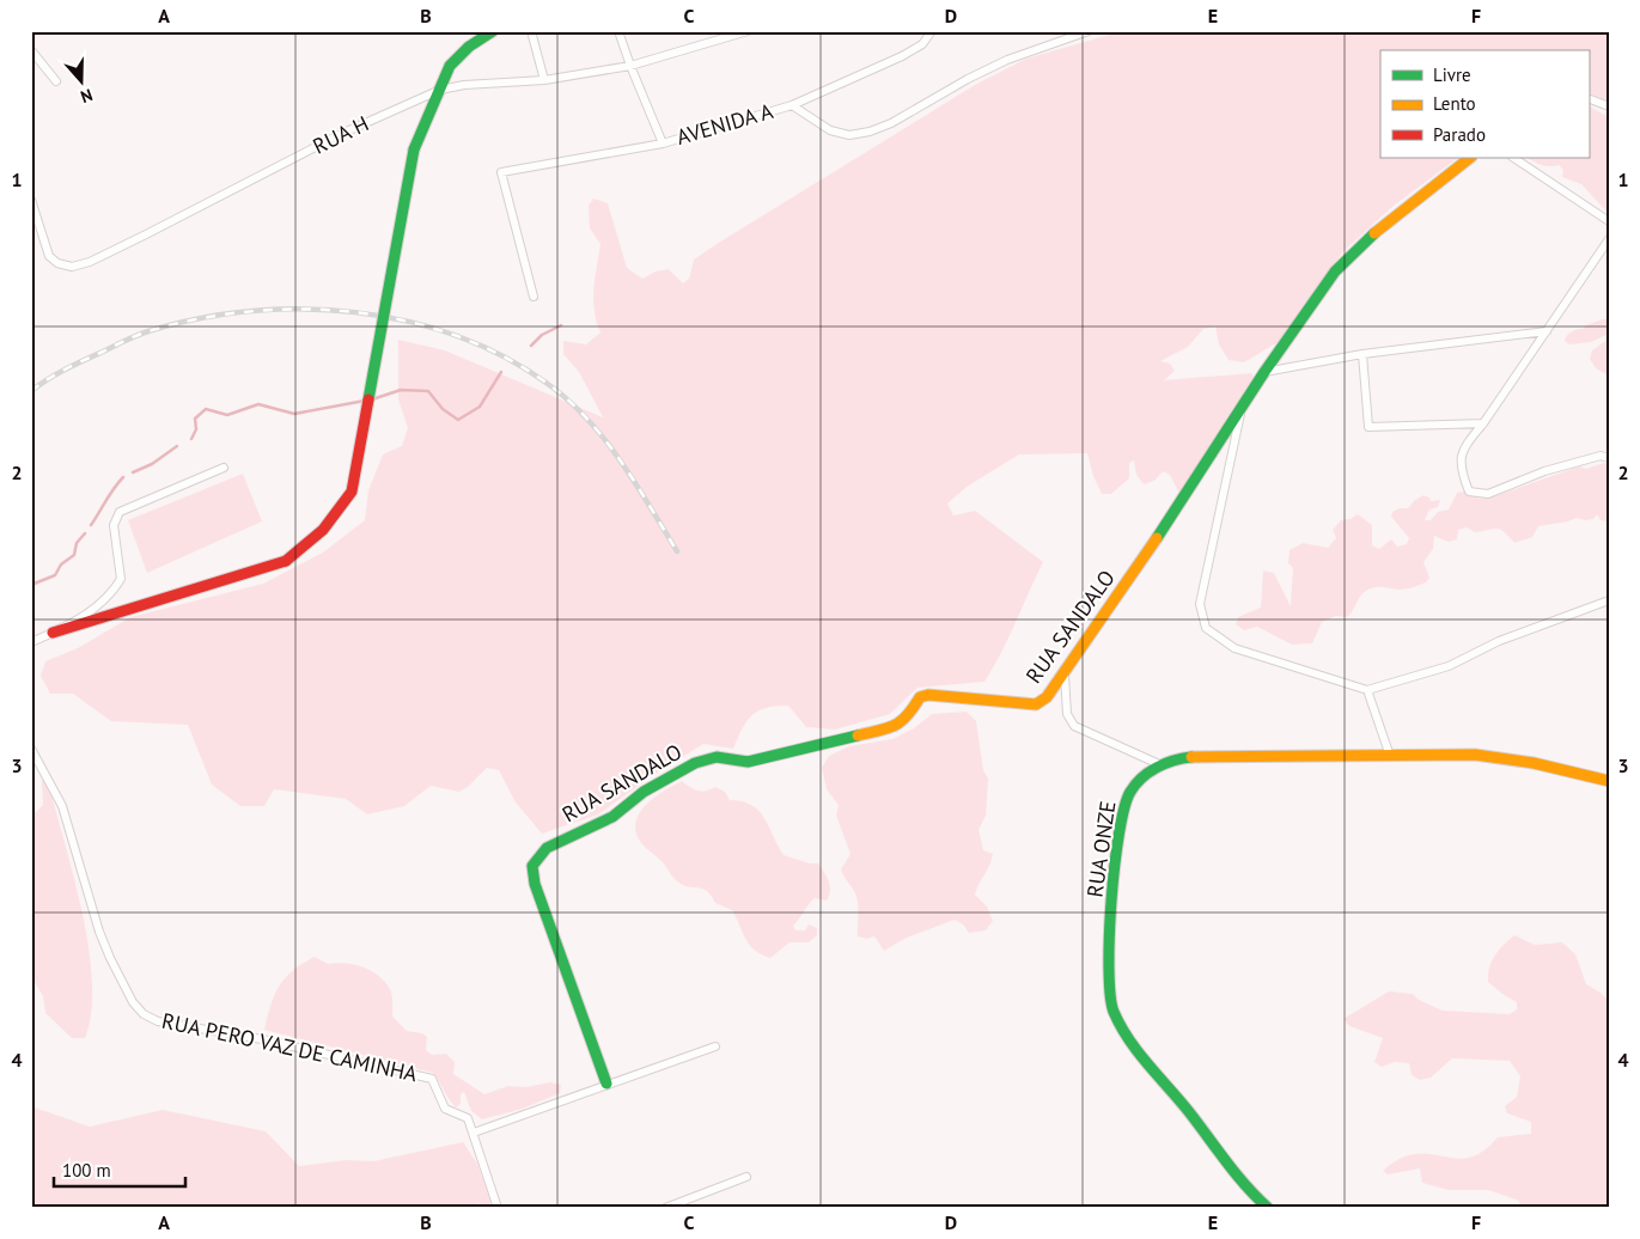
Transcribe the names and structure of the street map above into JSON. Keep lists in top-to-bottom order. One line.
{"streets":{"street":["AVENIDA A","RUA H","RUA SANDALO","RUA ONZE","RUA PERO VAZ DE CAMINHA"]},"legend":["Livre","Lento","Parado"],"scale_bar":"100 m","north":"bottom","grid":{"columns":["A","B","C","D","E","F"],"rows":["1","2","3","4"]}}
